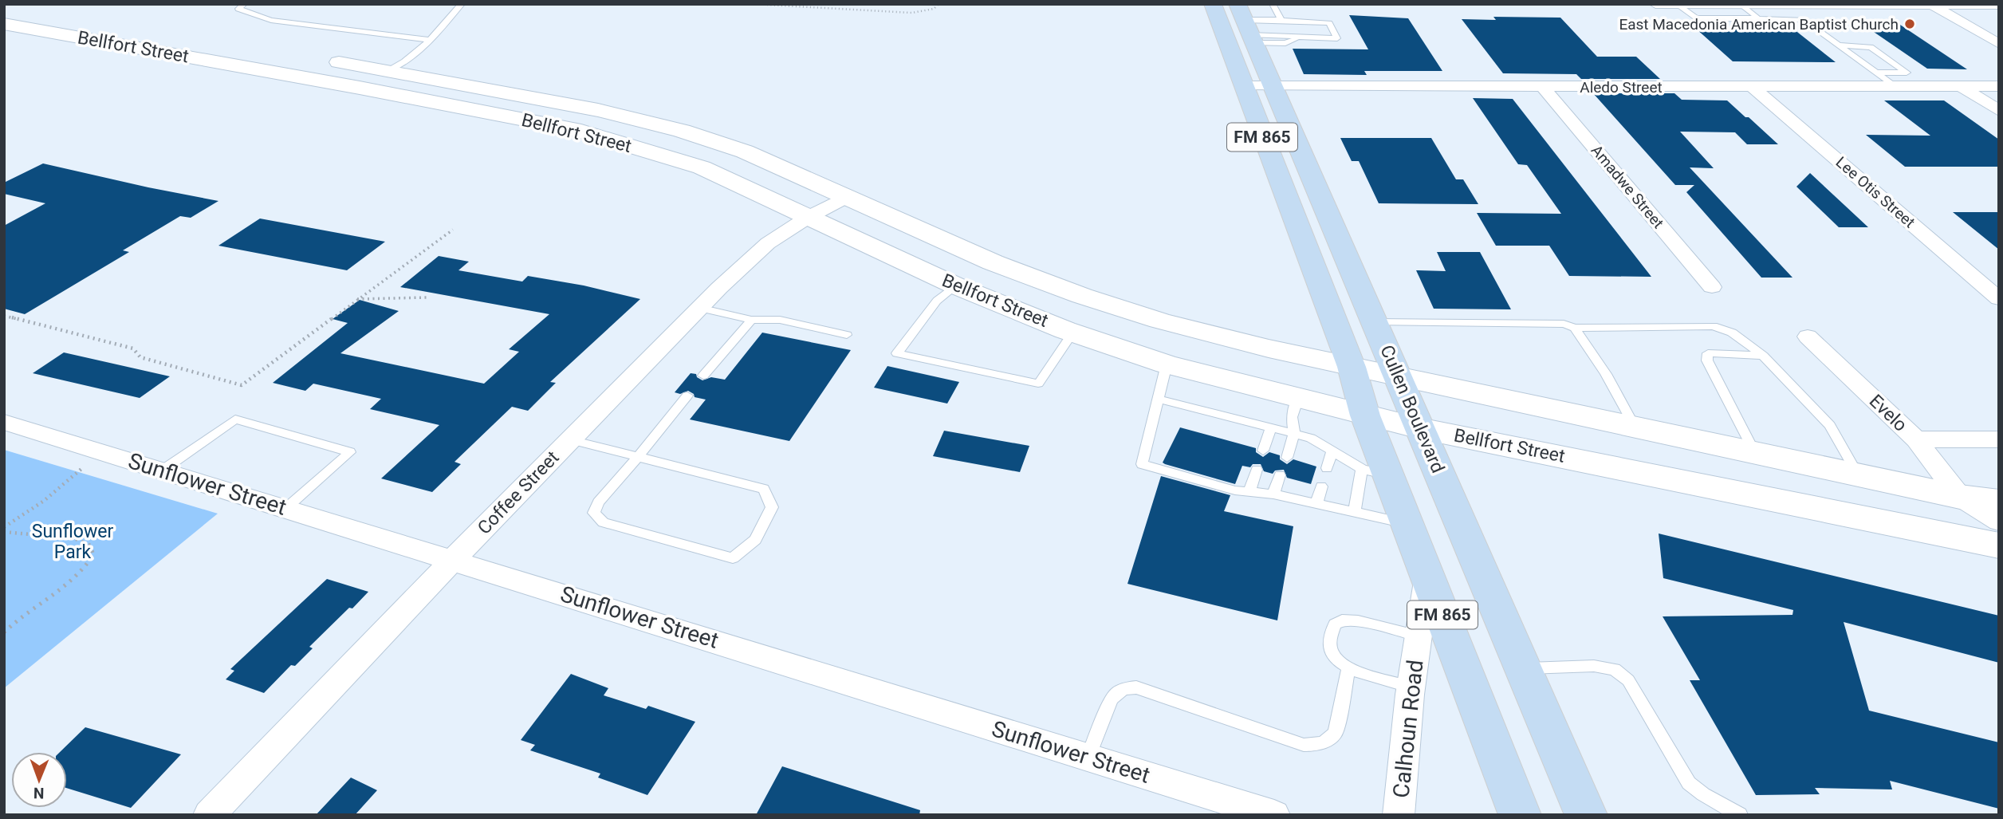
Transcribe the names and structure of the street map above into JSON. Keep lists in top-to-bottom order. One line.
{"streets":{"main road":["Bellfort Street","FM 865","Cullen Boulevard"],"street":["Aledo Street","Amadwe Street","Lee Otis Street","Evelo","Sunflower Street","Coffee Street","Calhoun Road"]},"crossings":[["Bellfort Street","FM 865"],["Bellfort Street","Cullen Boulevard"],["Bellfort Street","Evelo"],["Bellfort Street","Coffee Street"],["Aledo Street","FM 865"],["Aledo Street","Amadwe Street"],["Aledo Street","Lee Otis Street"],["Aledo Street","Cullen Boulevard"],["FM 865","Calhoun Road"],["Sunflower Street","Coffee Street"]],"parks":["Sunflower Park"],"places":["East Macedonia American Baptist Church"],"north":"bottom"}
